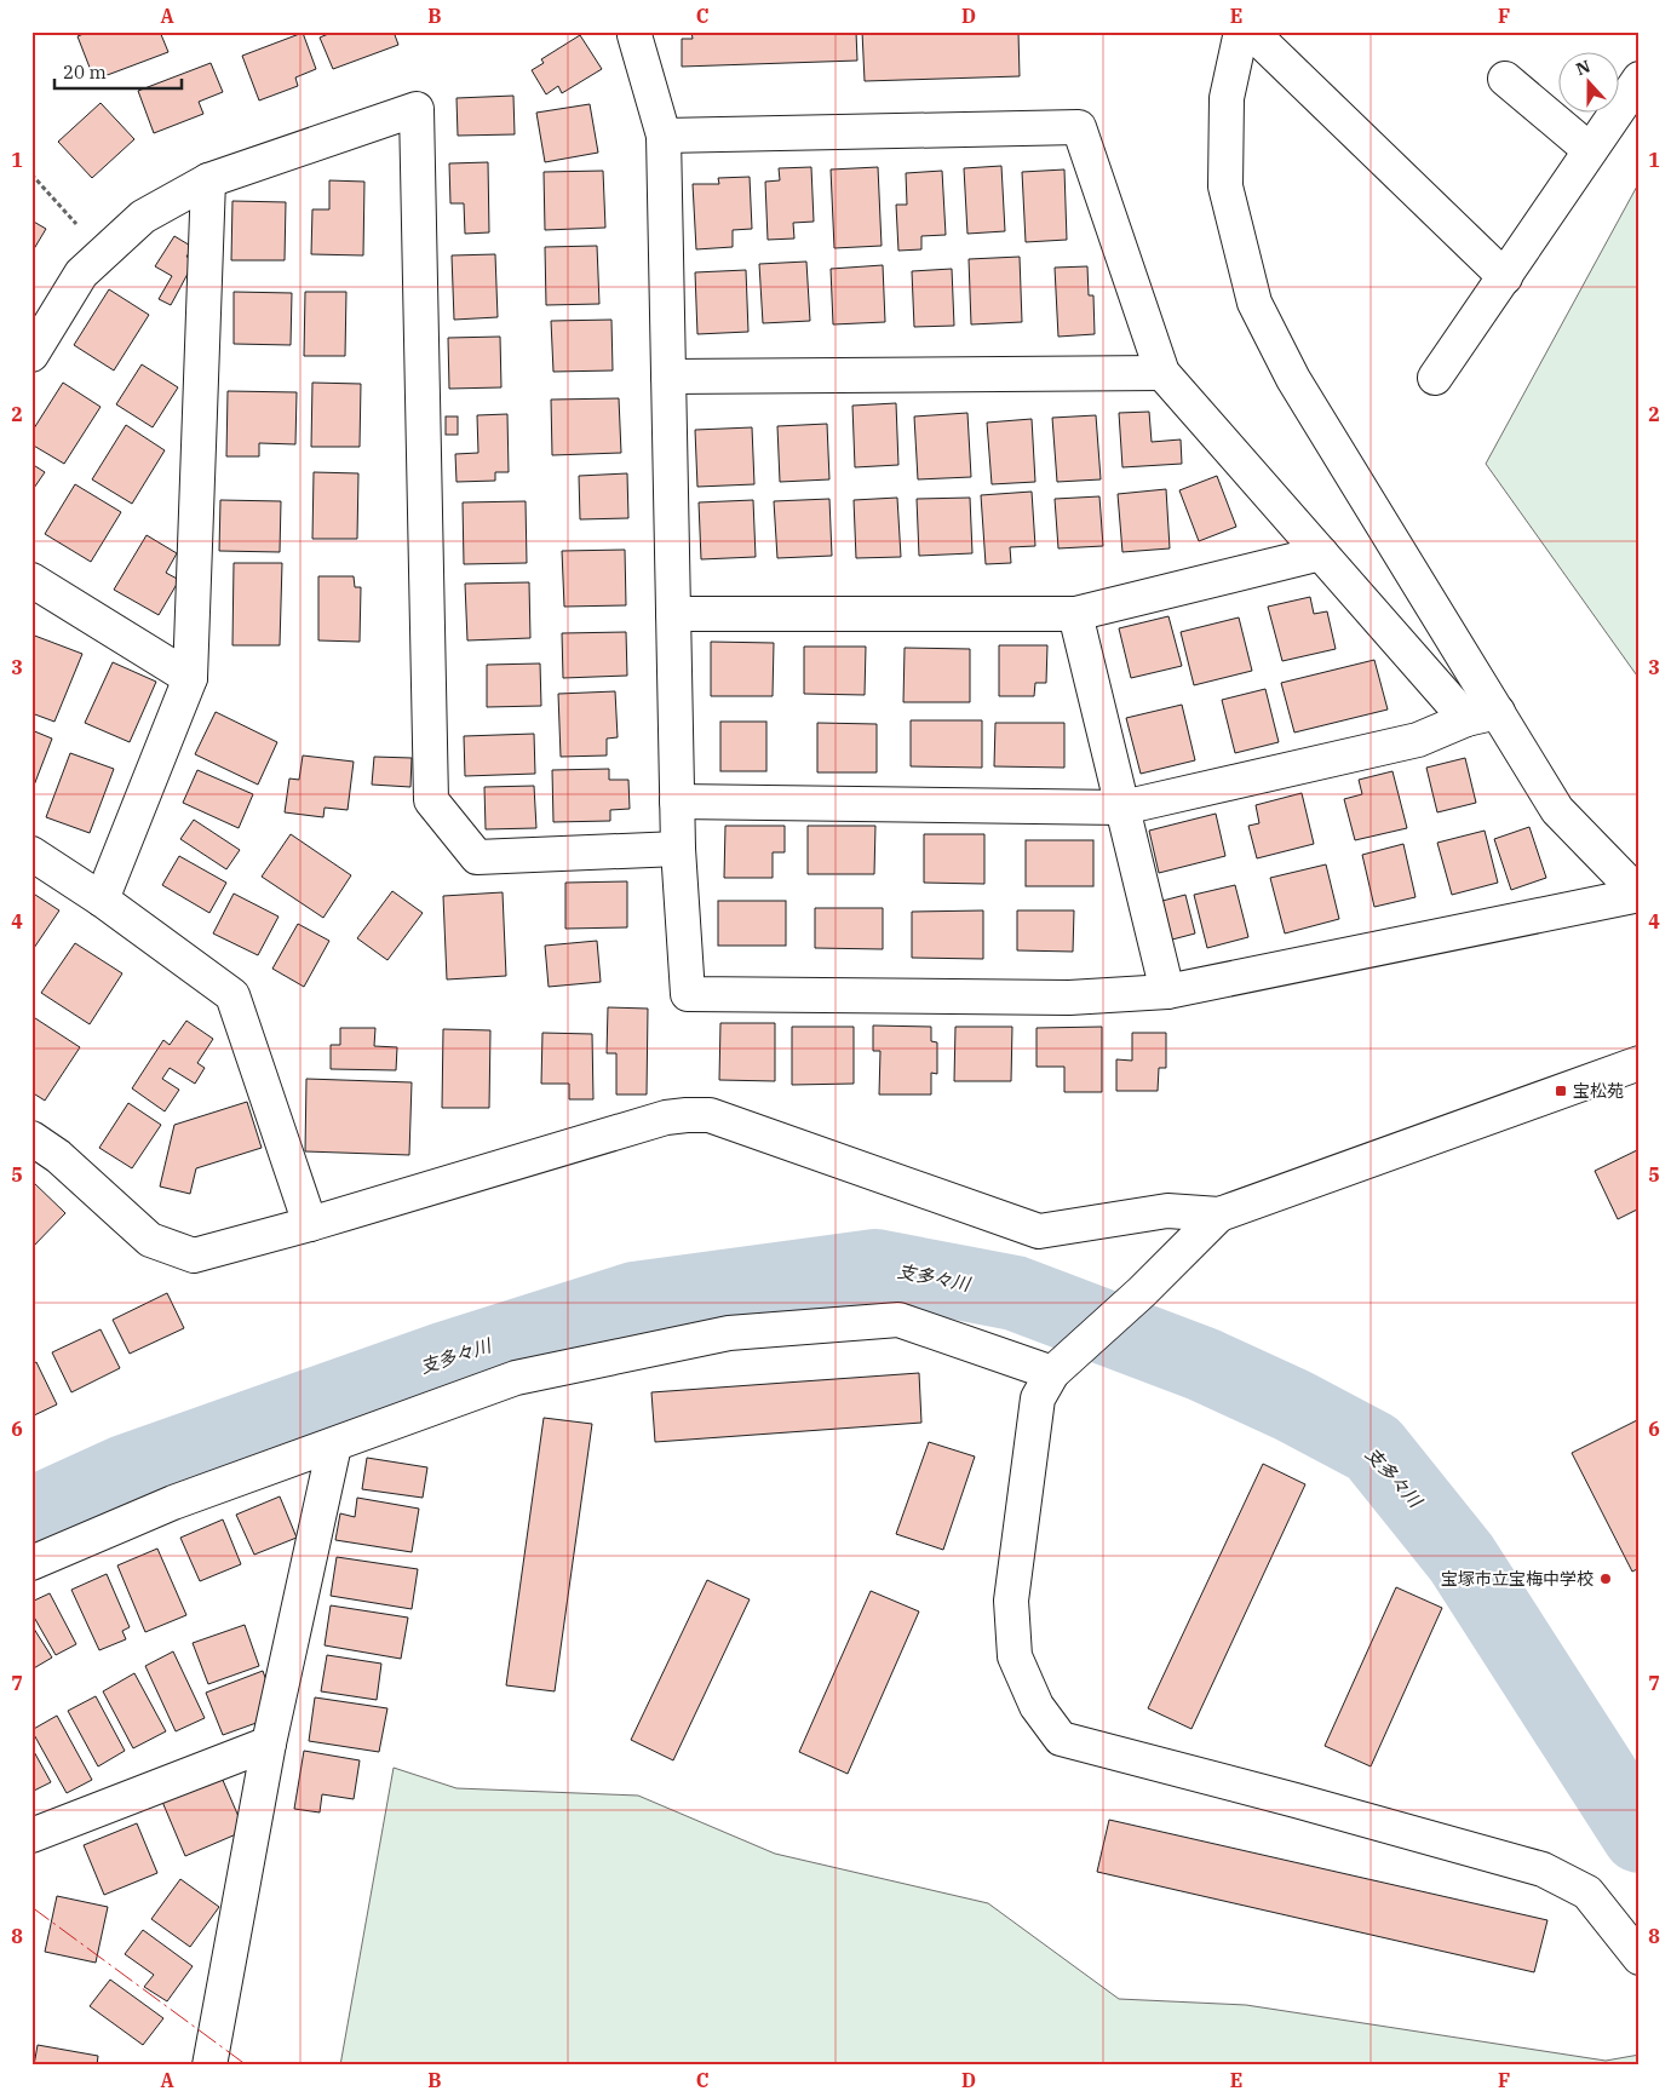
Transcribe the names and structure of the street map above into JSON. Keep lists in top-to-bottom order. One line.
{"water":["支多々川"],"places":{"transit":["宝松苑"],"other":["宝塚市立宝梅中学校"]},"scale_bar":"20 m","north":"top","grid":{"columns":["A","B","C","D","E","F"],"rows":["1","2","3","4","5","6","7","8"]}}
